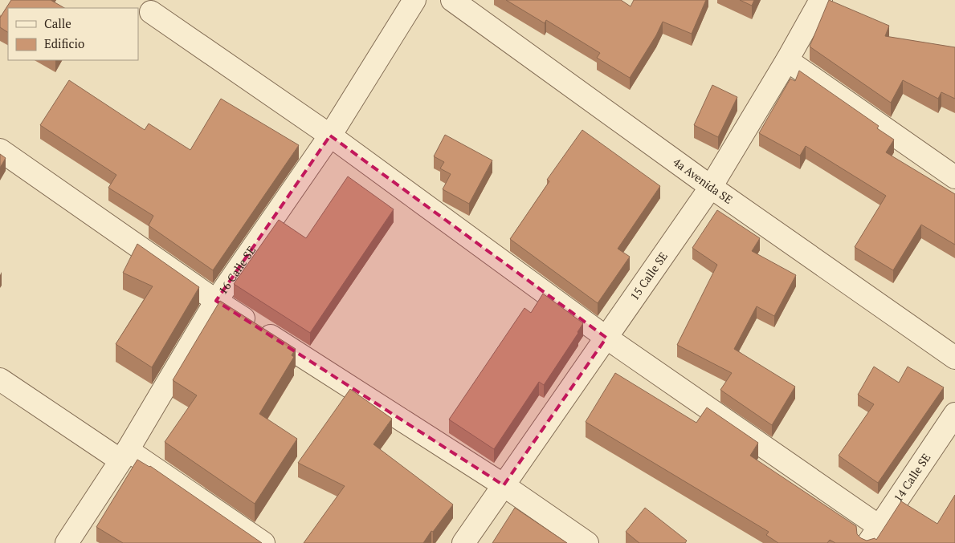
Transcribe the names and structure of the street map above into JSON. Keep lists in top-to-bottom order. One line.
{"streets":{"street":["4a Avenida SE","16 Calle SE","15 Calle SE","14 Calle SE"]},"crossings":[["4a Avenida SE","15 Calle SE"]],"legend":["Calle","Edificio"]}
